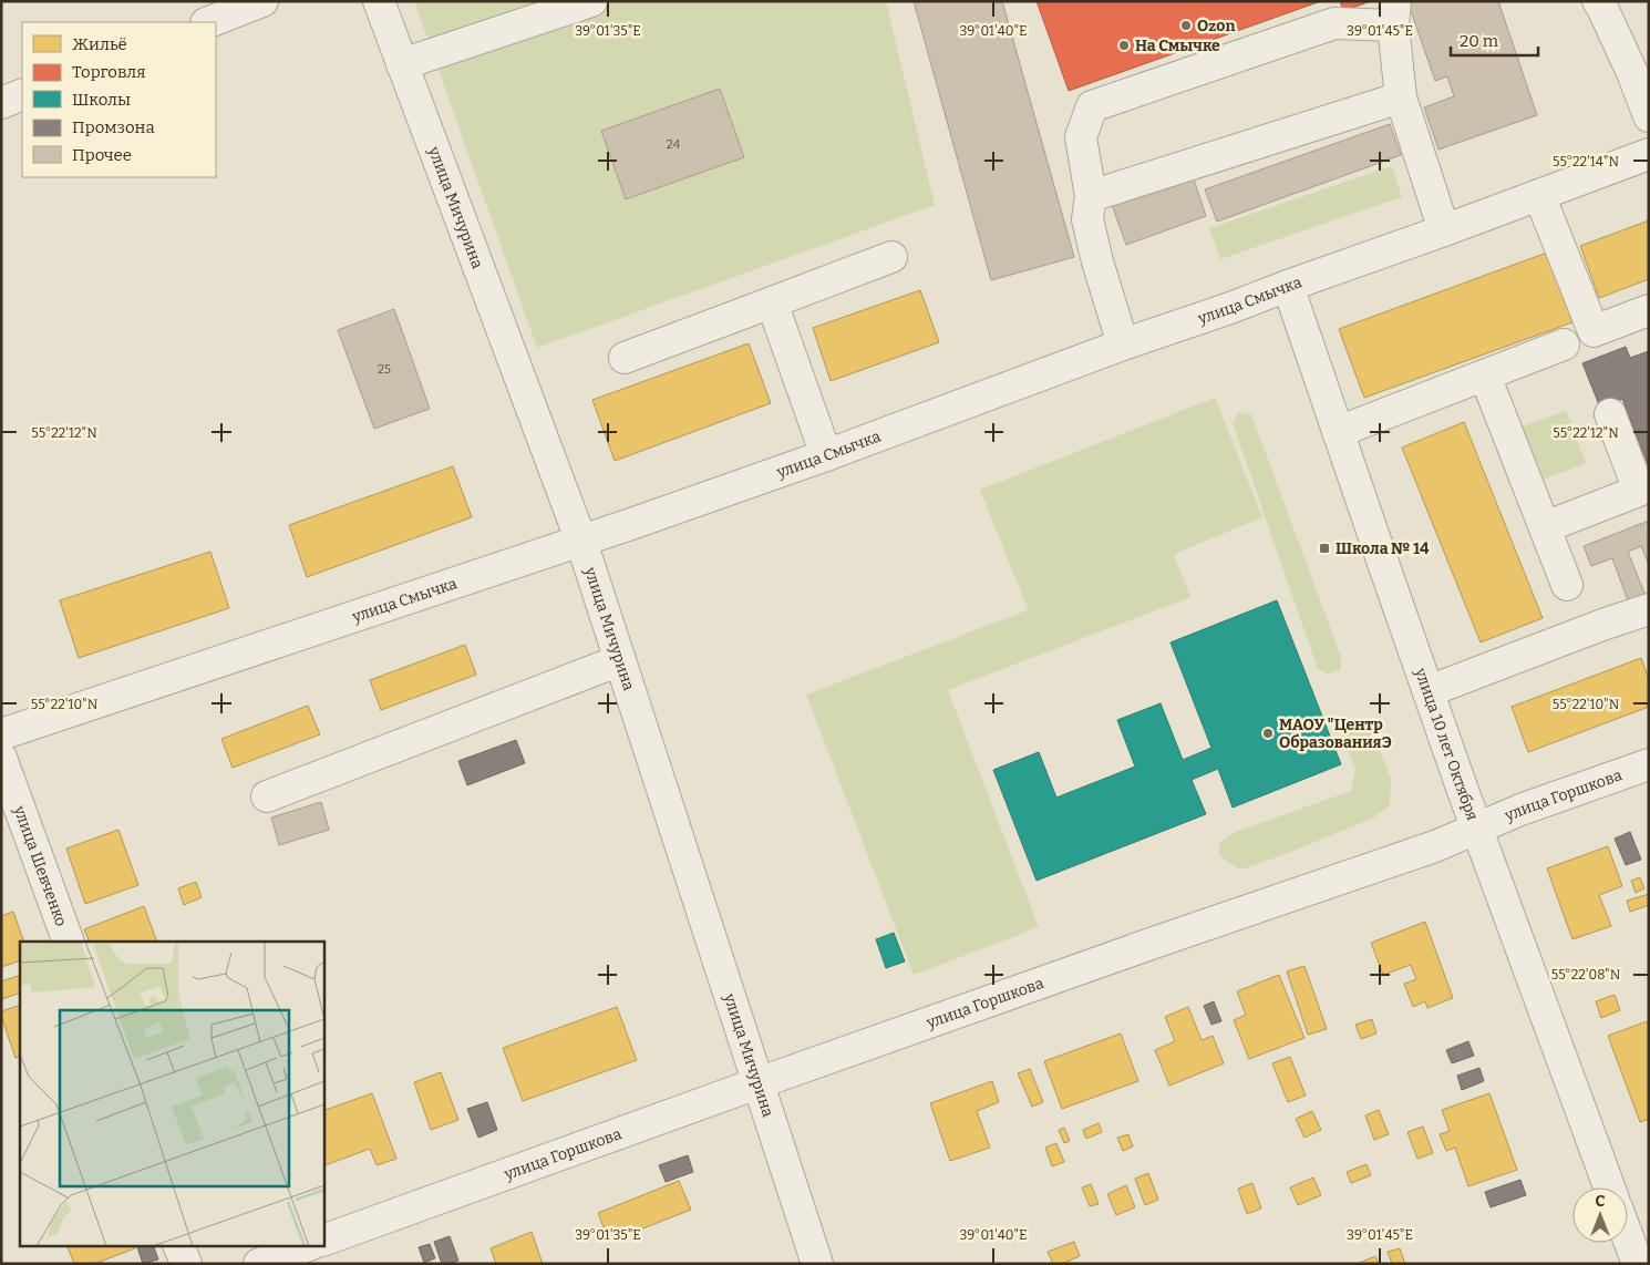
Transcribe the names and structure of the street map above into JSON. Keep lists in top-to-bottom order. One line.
{"streets":{"street":["улица Мичурина","улица Смычка","улица 10 лет Октября","улица Горшкова","улица Шевченко"]},"crossings":[["улица Мичурина","улица Смычка"],["улица Мичурина","улица Горшкова"],["улица Смычка","улица 10 лет Октября"],["улица 10 лет Октября","улица Горшкова"]],"places":{"other":["Ozon","На Смычке","МАОУ \"Центр ОбразованияЭ"],"transit":["Школа № 14"]},"house_numbers":["24","25"],"legend":["Жильё","Торговля","Школы","Промзона","Прочее"],"scale_bar":"20 m","north":"top","coordinates":["39°01'35\"E","39°01'40\"E","39°01'45\"E","55°22'14\"N","55°22'12\"N","55°22'10\"N","55°22'08\"N"]}
